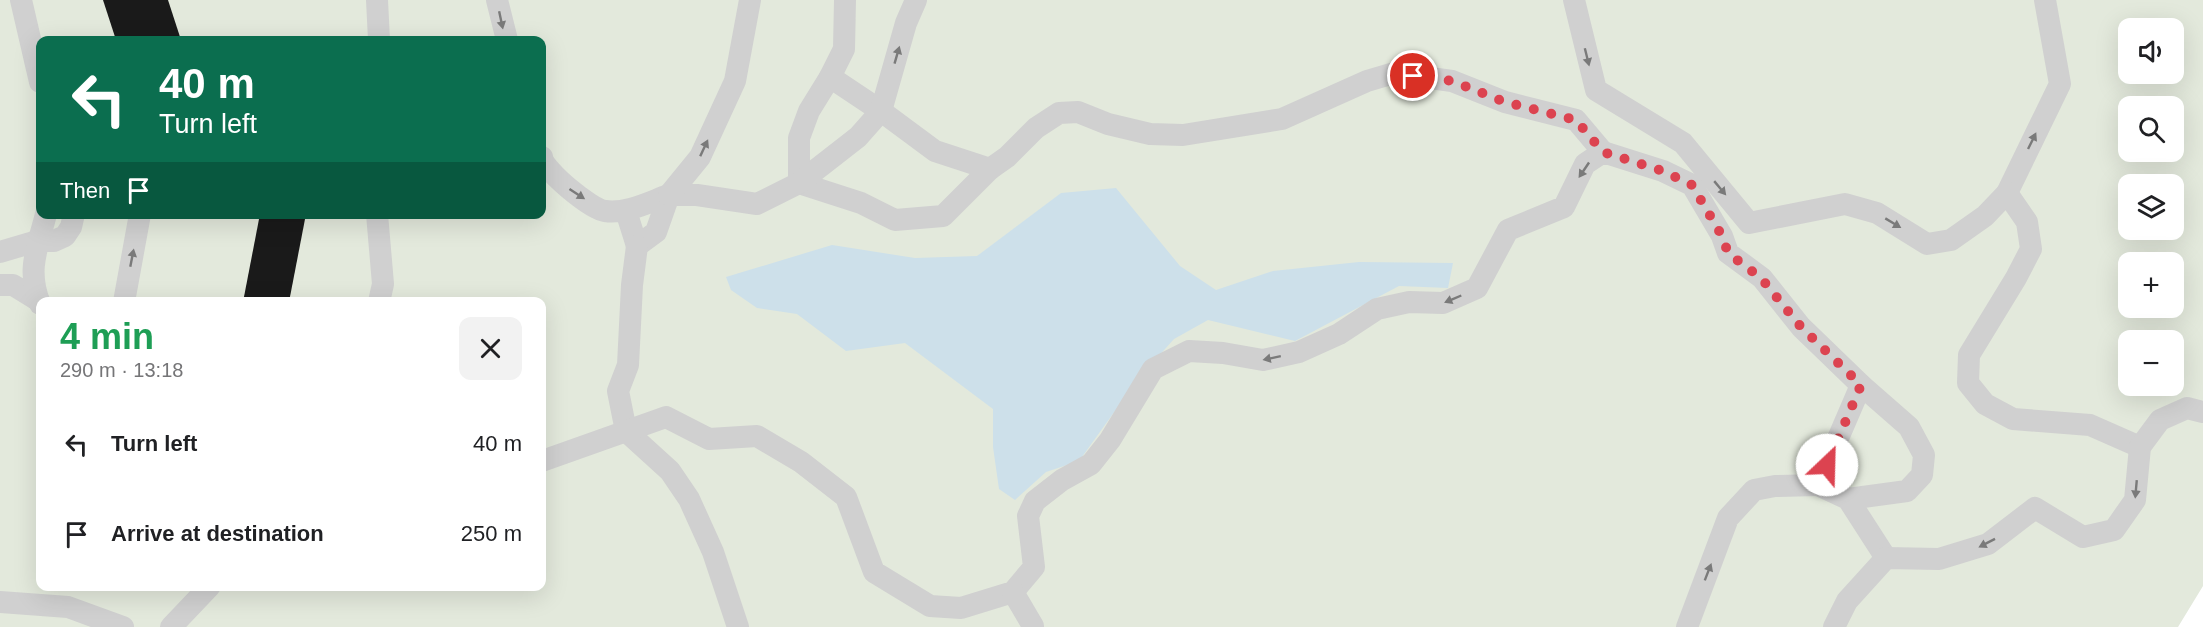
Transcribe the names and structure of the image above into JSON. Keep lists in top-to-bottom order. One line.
{"page":{"map_buttons":["+","−"],"turn":["40 m","Turn left"],"then":"Then","heading":["4 min","290 m · 13:18"],"list":[{"name":"Turn left","value":"40 m"},{"name":"Arrive at destination","value":"250 m"}]}}
